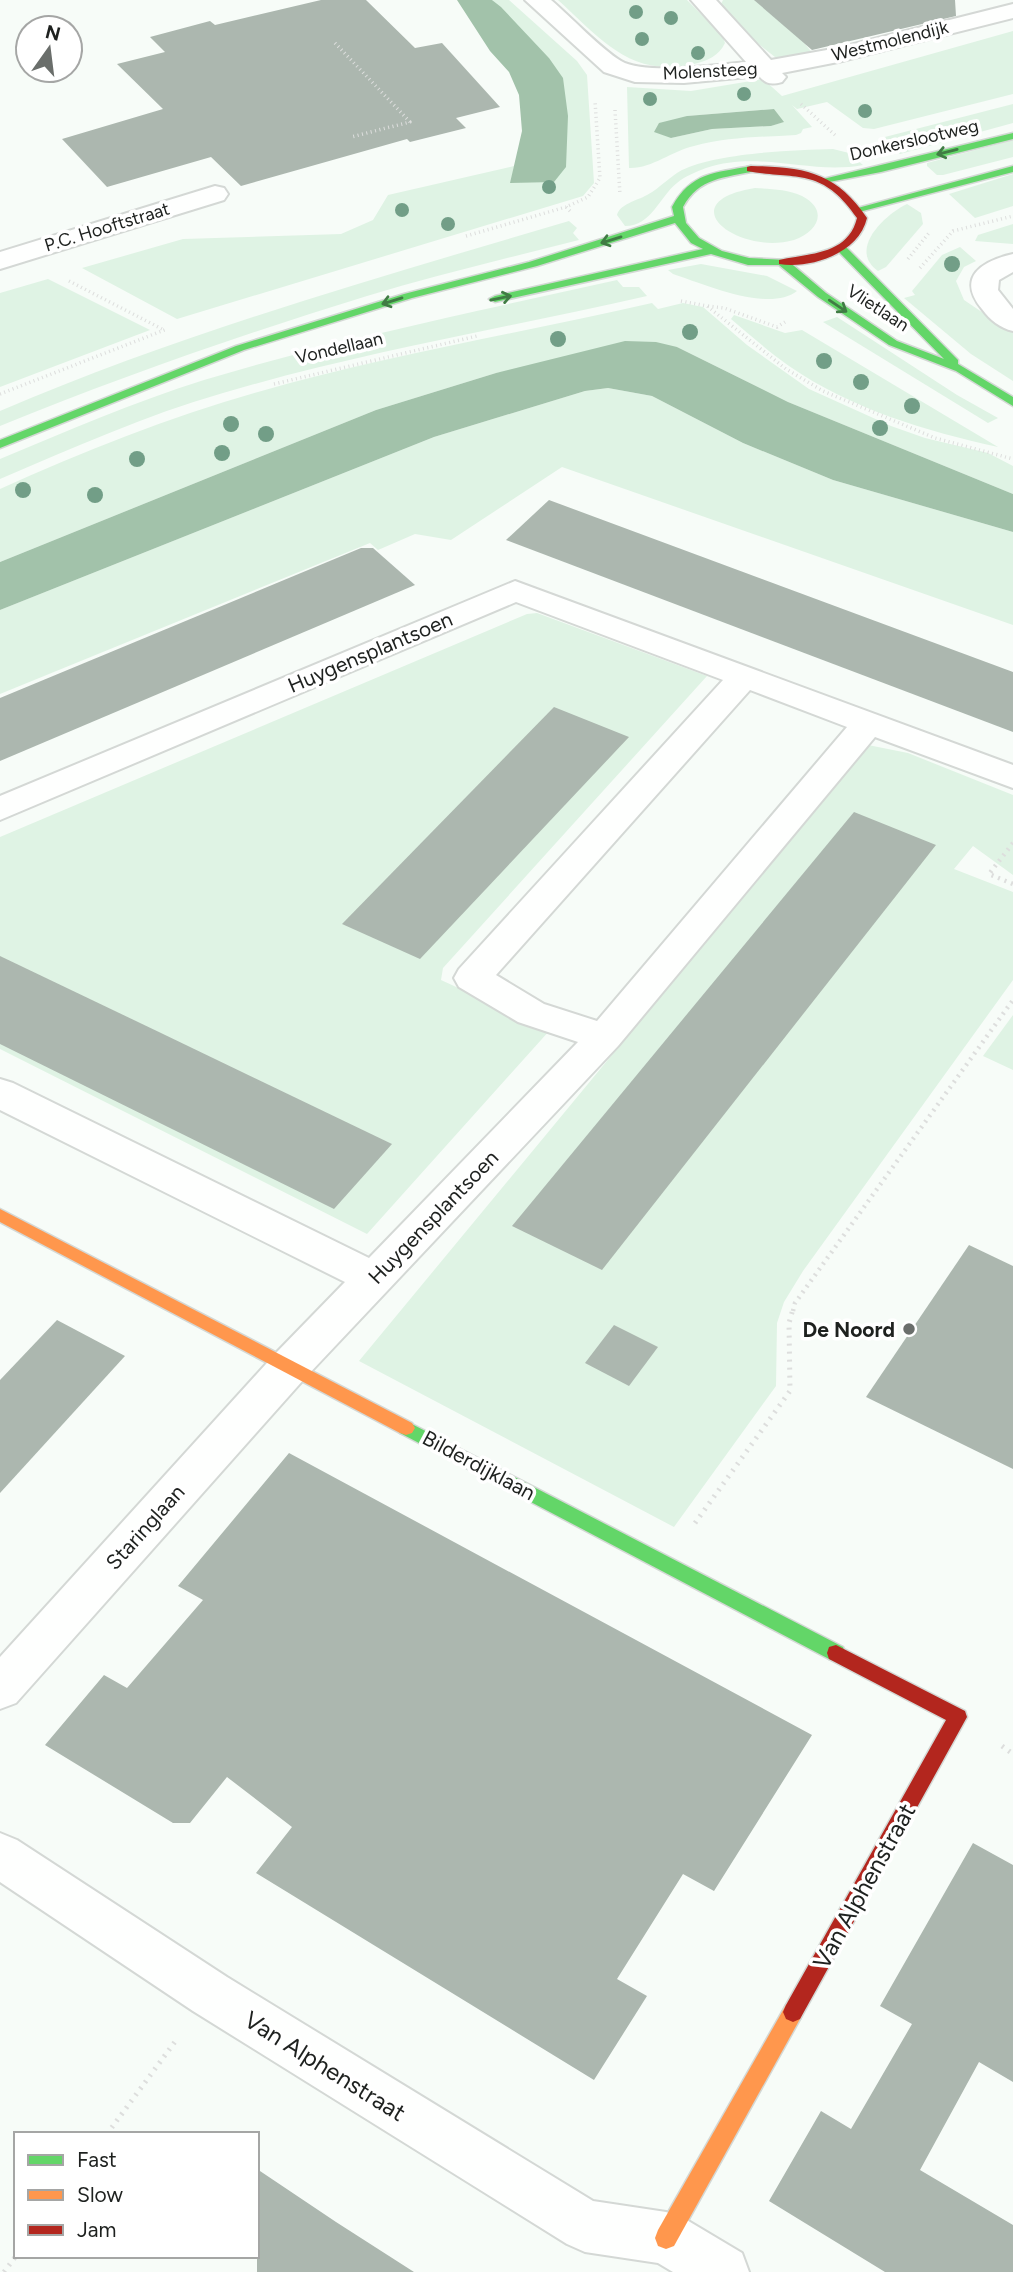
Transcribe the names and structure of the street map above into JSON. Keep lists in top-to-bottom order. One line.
{"streets":{"street":["Westmolendijk","Molensteeg","Donkerslootweg","P.C. Hooftstraat","Vlietlaan","Vondellaan","Huygensplantsoen","Bilderdijklaan","Staringlaan","Van Alphenstraat"]},"crossings":[["Westmolendijk","Molensteeg"],["Huygensplantsoen","Bilderdijklaan"],["Huygensplantsoen","Staringlaan"],["Bilderdijklaan","Staringlaan"],["Bilderdijklaan","Van Alphenstraat"]],"places":["De Noord"],"legend":["Fast","Slow","Jam"],"north":"top"}
